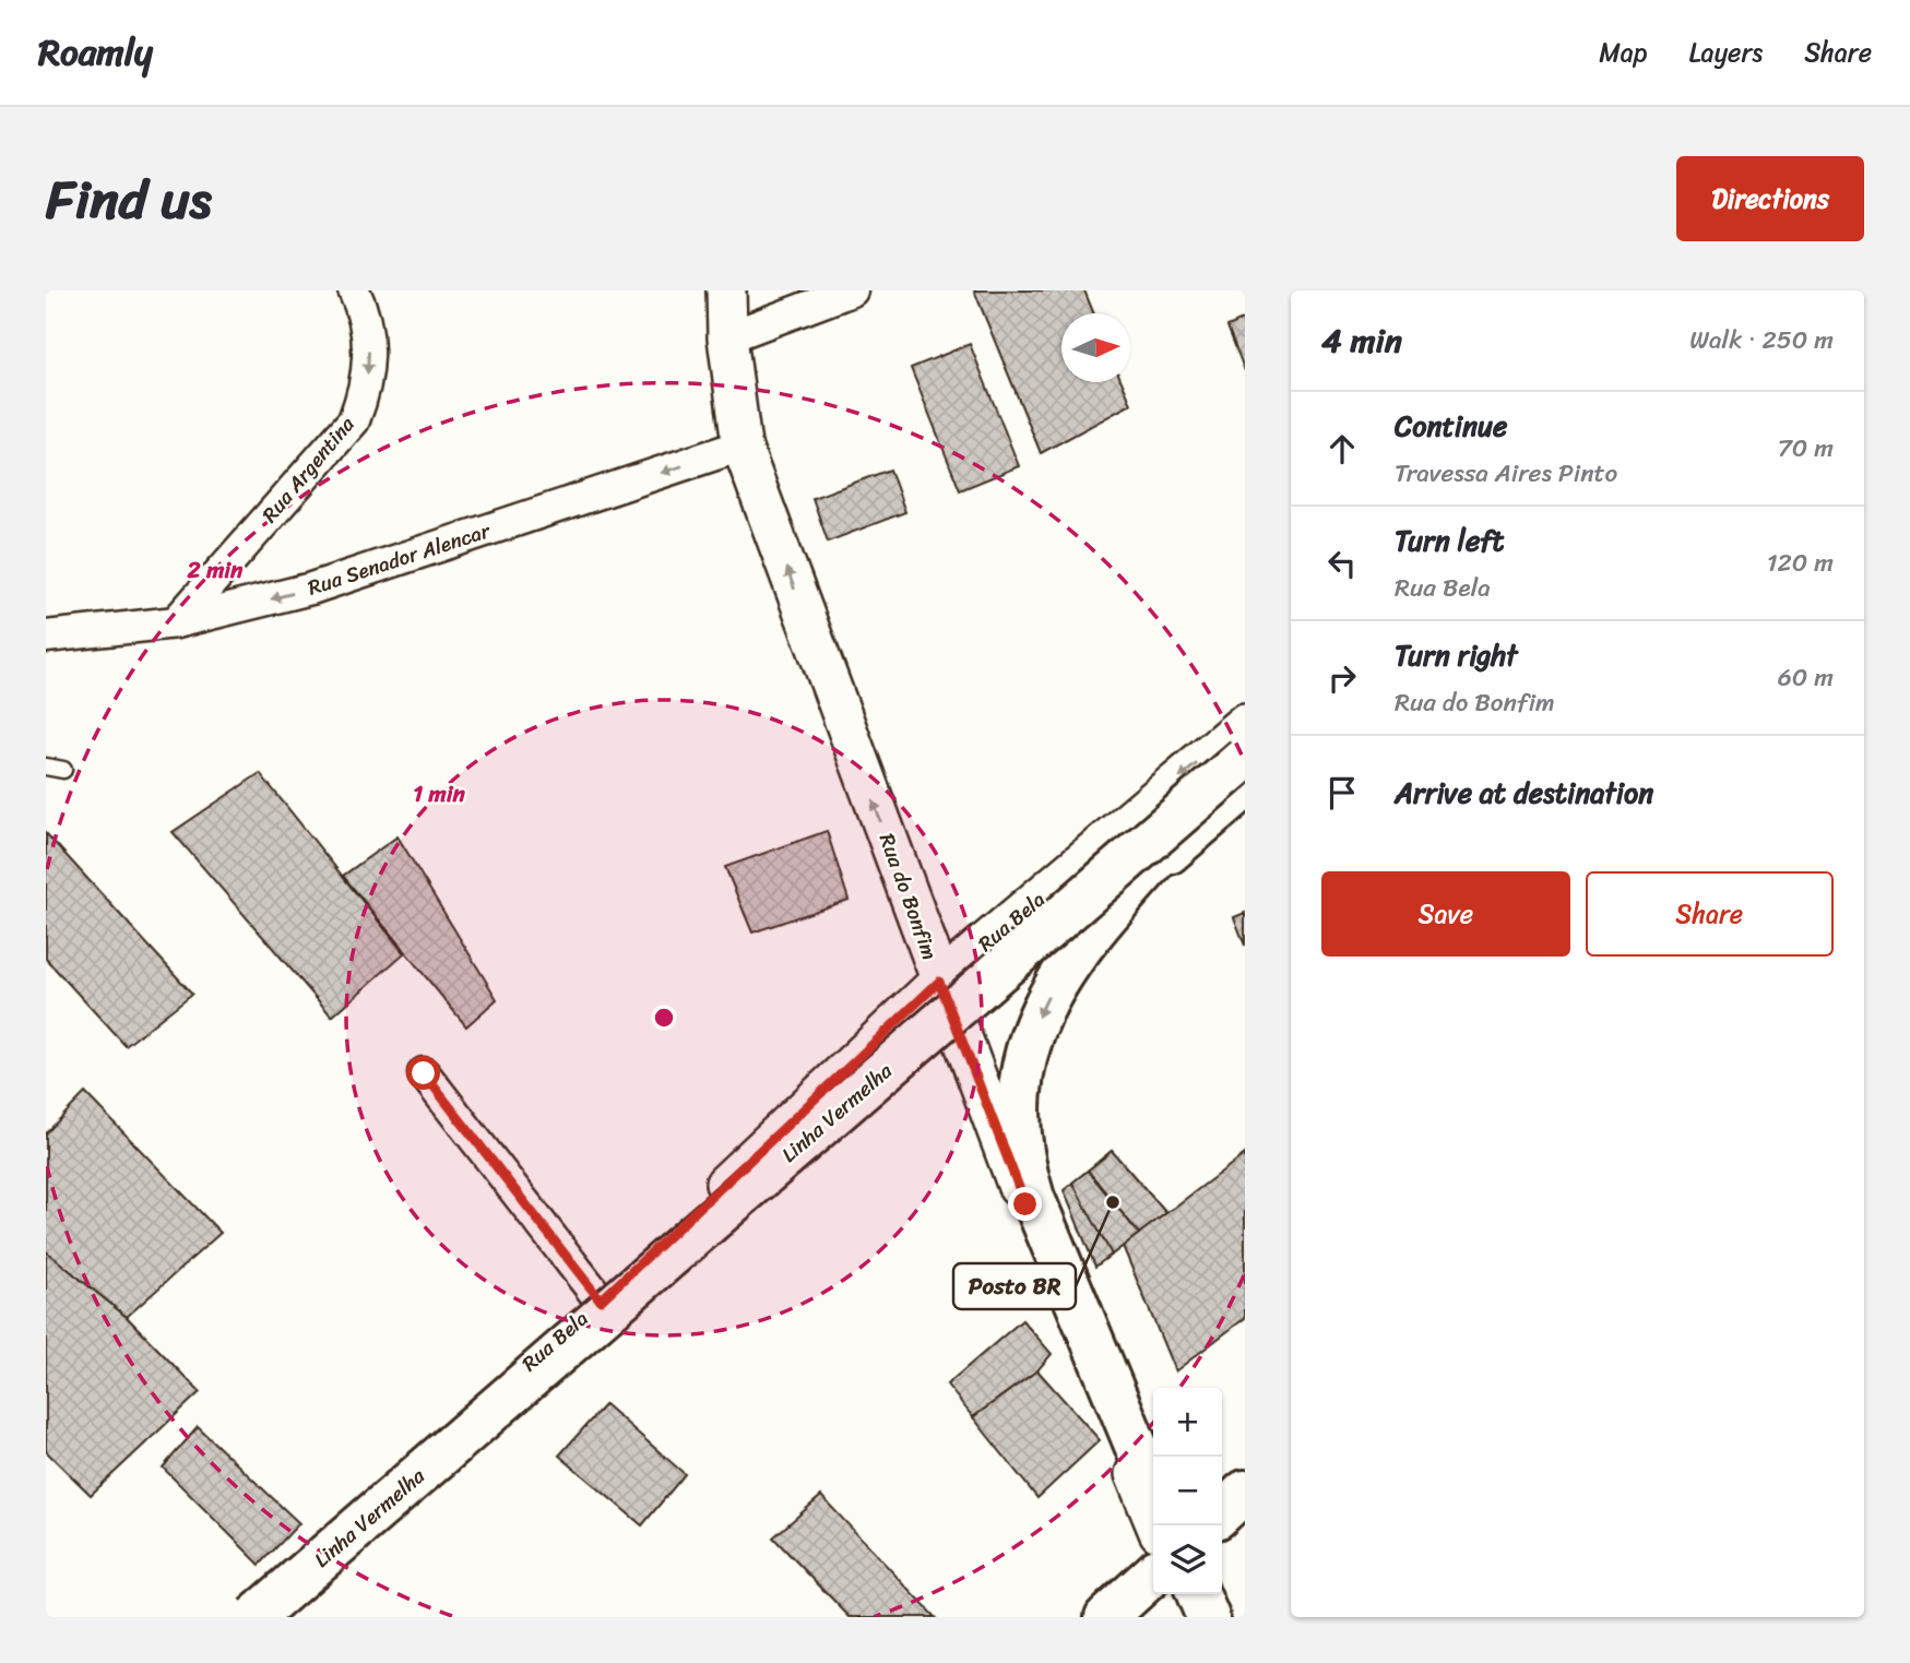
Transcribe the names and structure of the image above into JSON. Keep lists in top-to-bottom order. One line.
{"streets":{"main road":["Linha Vermelha"],"street":["Rua Argentina","Rua Senador Alencar","Rua do Bonfim","Rua Bela"]},"crossings":[["Rua Argentina","Rua Senador Alencar"],["Rua Senador Alencar","Rua do Bonfim"],["Rua do Bonfim","Rua Bela"]],"one_way":["Rua Argentina","Rua Senador Alencar","Rua do Bonfim"],"places":["Posto BR"],"north":"right","page":{"header":"Roamly","nav":["Map","Layers","Share"],"title":"Find us","buttons":["Directions",["Save","Share"]],"heading":["4 min","Walk · 250 m"],"list":[["Continue","Travessa Aires Pinto","70 m"],["Turn left","Rua Bela","120 m"],["Turn right","Rua do Bonfim","60 m"],"Arrive at destination"],"map_buttons":["+","−"]},"rings":["2 min","1 min"]}
